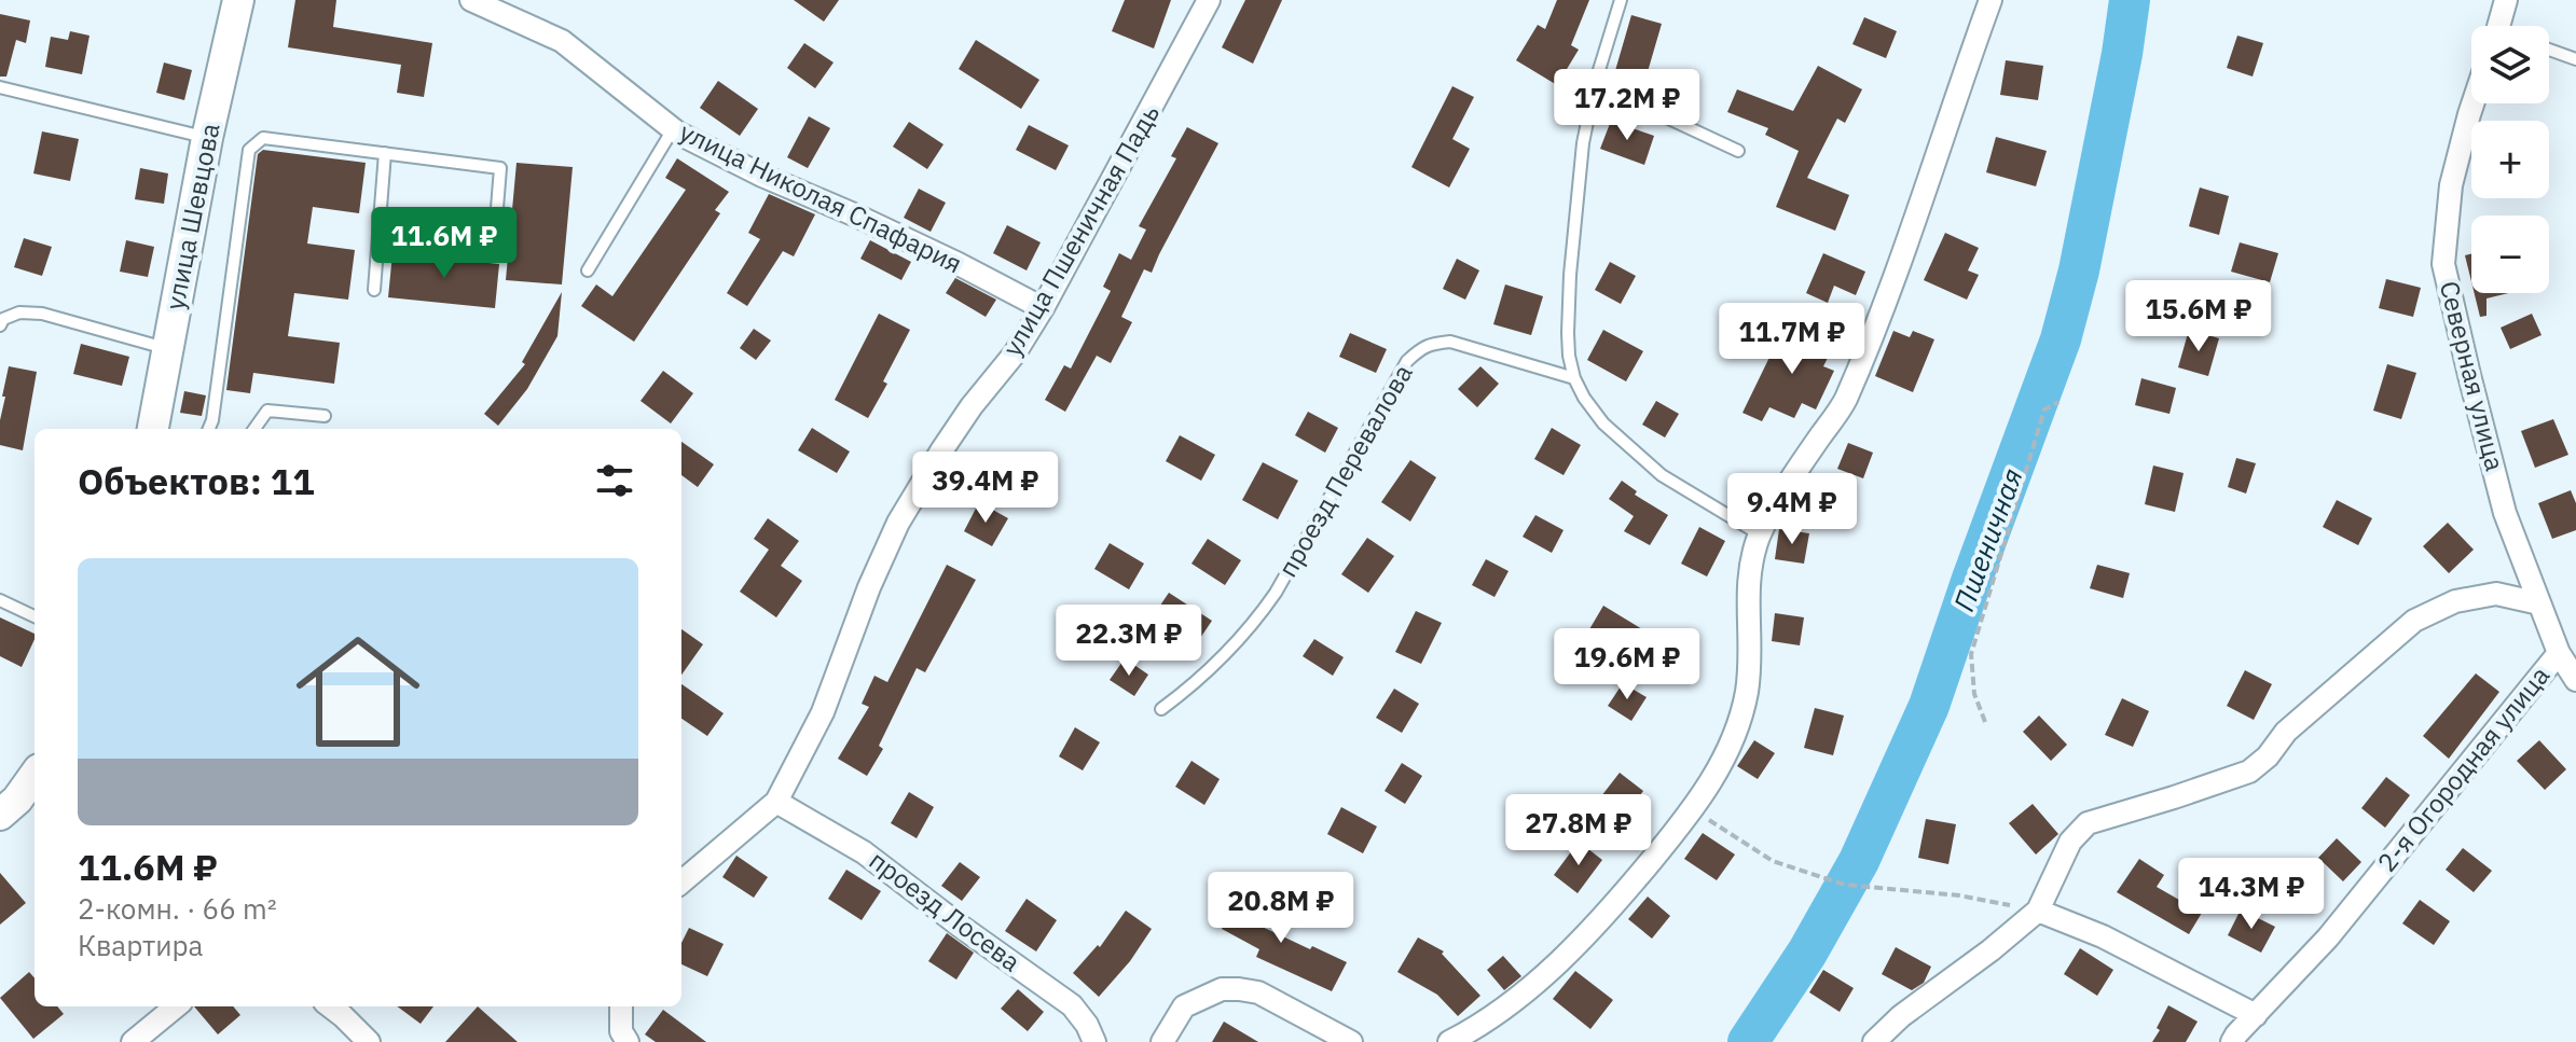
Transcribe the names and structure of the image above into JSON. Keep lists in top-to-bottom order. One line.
{"streets":{"main road":["улица Шевцова"],"street":["улица Николая Спафария","улица Пшеничная Падь","Северная улица","2-я Огородная улица","проезд Лосева"],"lane":["проезд Перевалова"]},"crossings":[["улица Николая Спафария","улица Пшеничная Падь"],["улица Пшеничная Падь","проезд Лосева"],["Северная улица","2-я Огородная улица"]],"water":["Пшеничная"],"page":{"map_buttons":["+","−"],"price":["17.2M ₽","11.6M ₽","15.6M ₽","11.7M ₽","39.4M ₽","9.4M ₽","22.3M ₽","19.6M ₽","27.8M ₽","14.3M ₽","20.8M ₽"],"heading":"Объектов: 11","list":[{"name":"11.6M ₽","note":"2-комн. · 66 m² · Квартира"}]}}
